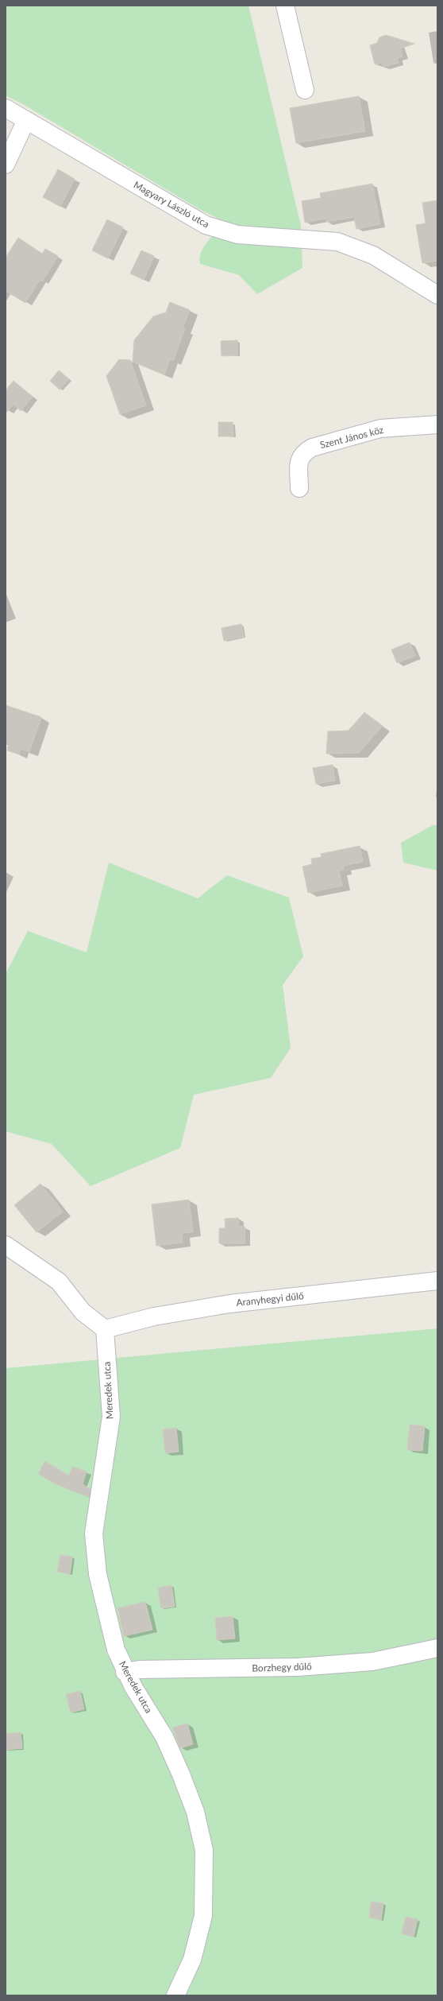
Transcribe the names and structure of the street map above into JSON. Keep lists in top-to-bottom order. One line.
{"streets":{"street":["Magyary László utca","Szent János köz","Aranyhegyi dűlő","Meredek utca","Borzhegy dűlő"]},"crossings":[["Aranyhegyi dűlő","Meredek utca"],["Meredek utca","Borzhegy dűlő"]]}
